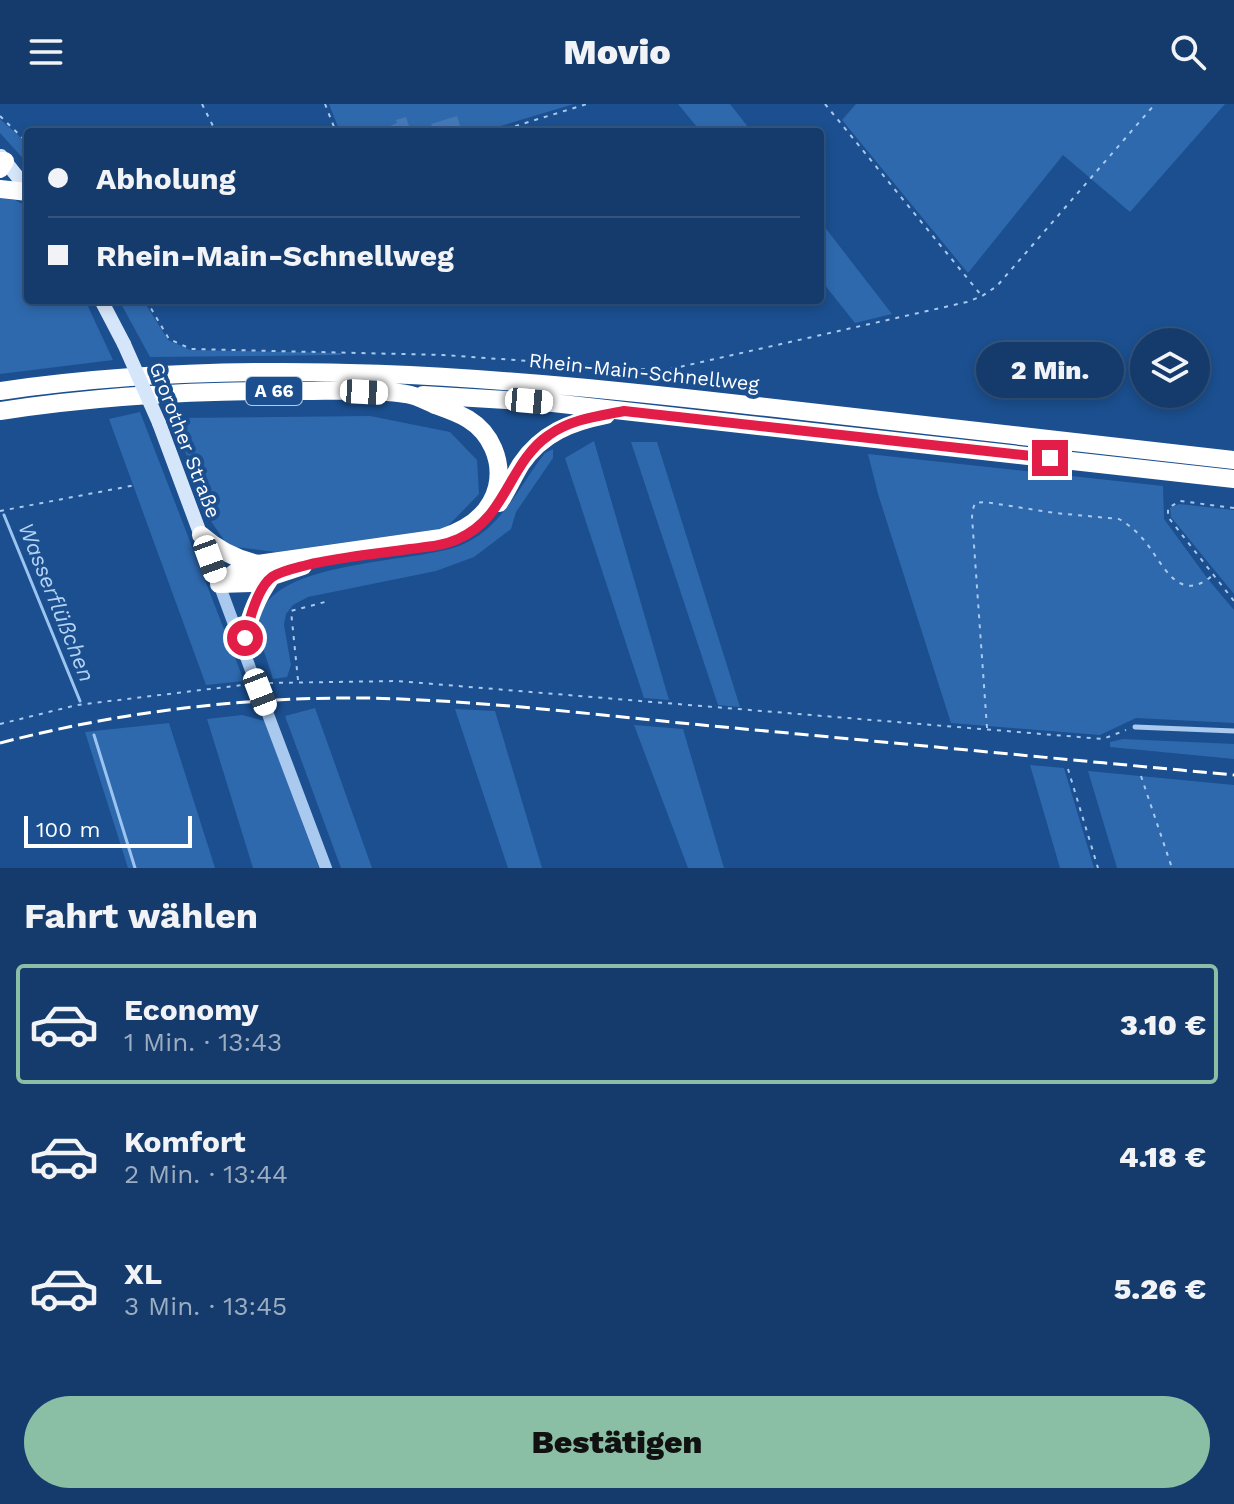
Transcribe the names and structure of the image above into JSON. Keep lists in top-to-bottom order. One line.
{"streets":{"highway":["Rhein-Main-Schnellweg","A 66"],"main road":["Grorother Straße"]},"crossings":[["Rhein-Main-Schnellweg","A 66"]],"water":["Wasserflüßchen"],"scale_bar":"100 m","page":{"header":"Movio","banner":["Abholung","Rhein-Main-Schnellweg"],"bubble":"2 Min.","scale":"100 m","heading":"Fahrt wählen","list":[{"name":"Economy","note":"1 Min. · 13:43","value":"3.10 €"},{"name":"Komfort","note":"2 Min. · 13:44","value":"4.18 €"},{"name":"XL","note":"3 Min. · 13:45","value":"5.26 €"}],"buttons":"Bestätigen"}}
